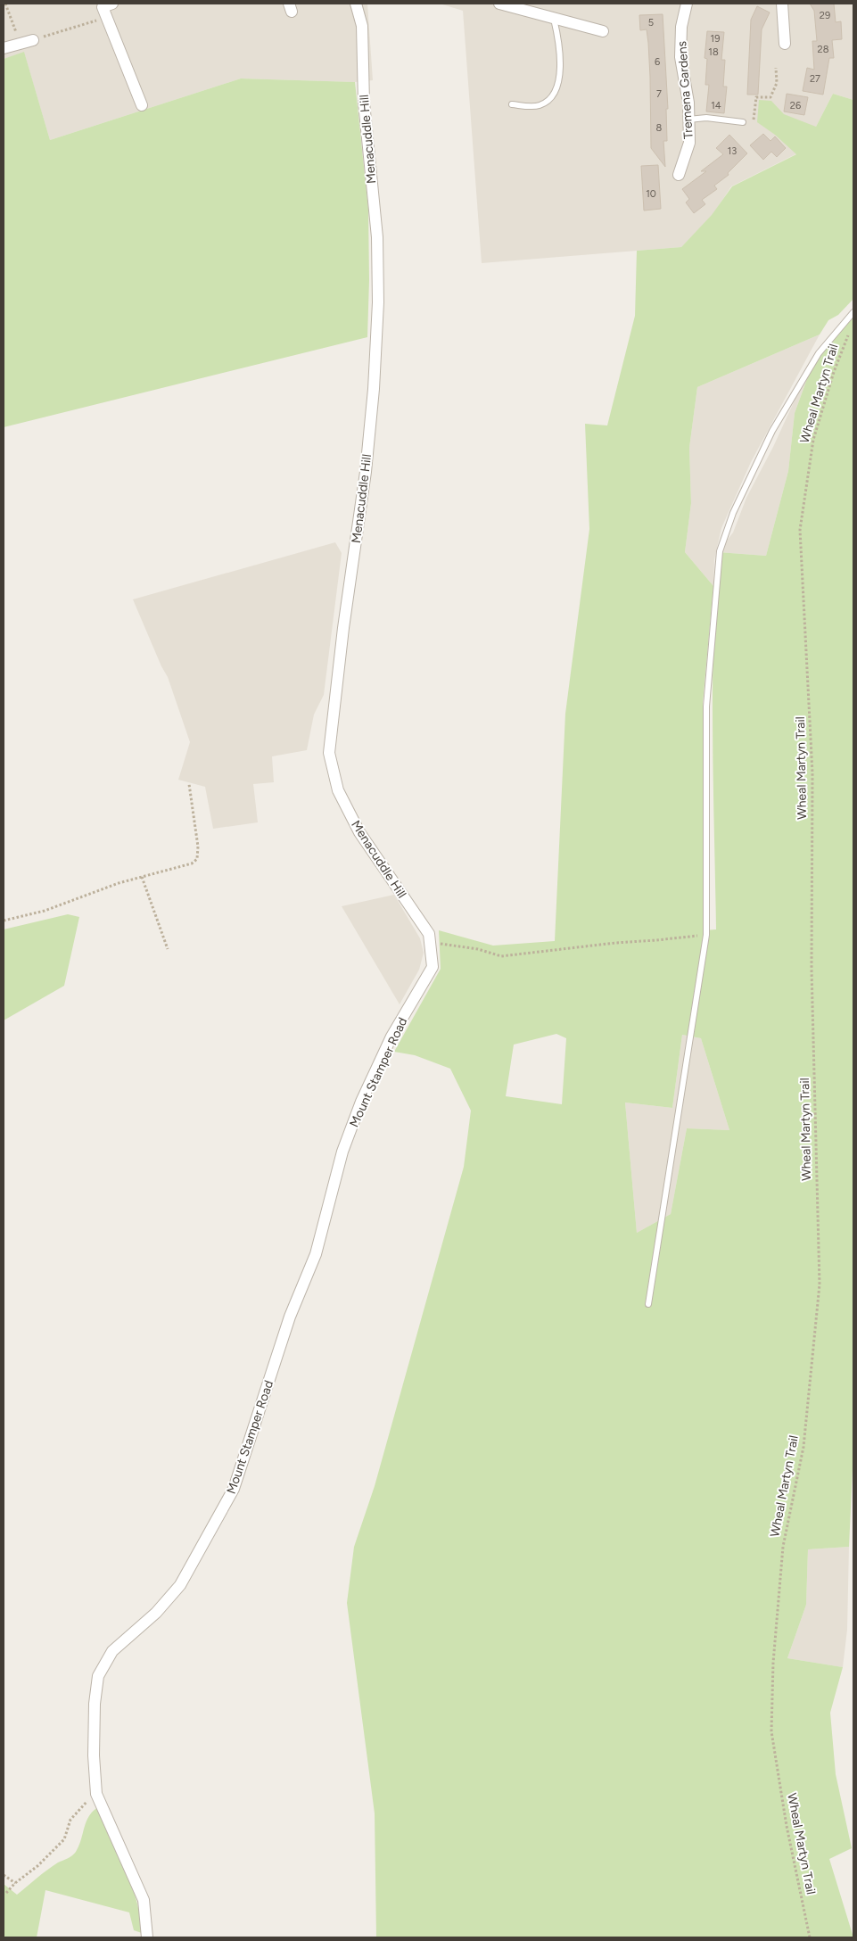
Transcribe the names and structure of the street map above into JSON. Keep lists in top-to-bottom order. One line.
{"streets":{"street":["Tremena Gardens","Menacuddle Hill","Mount Stamper Road"],"path":["Wheal Martyn Trail"]},"crossings":[["Menacuddle Hill","Mount Stamper Road"]],"house_numbers":["29","5","19","28","18","6","27","7","14","26","8","13","10"]}
